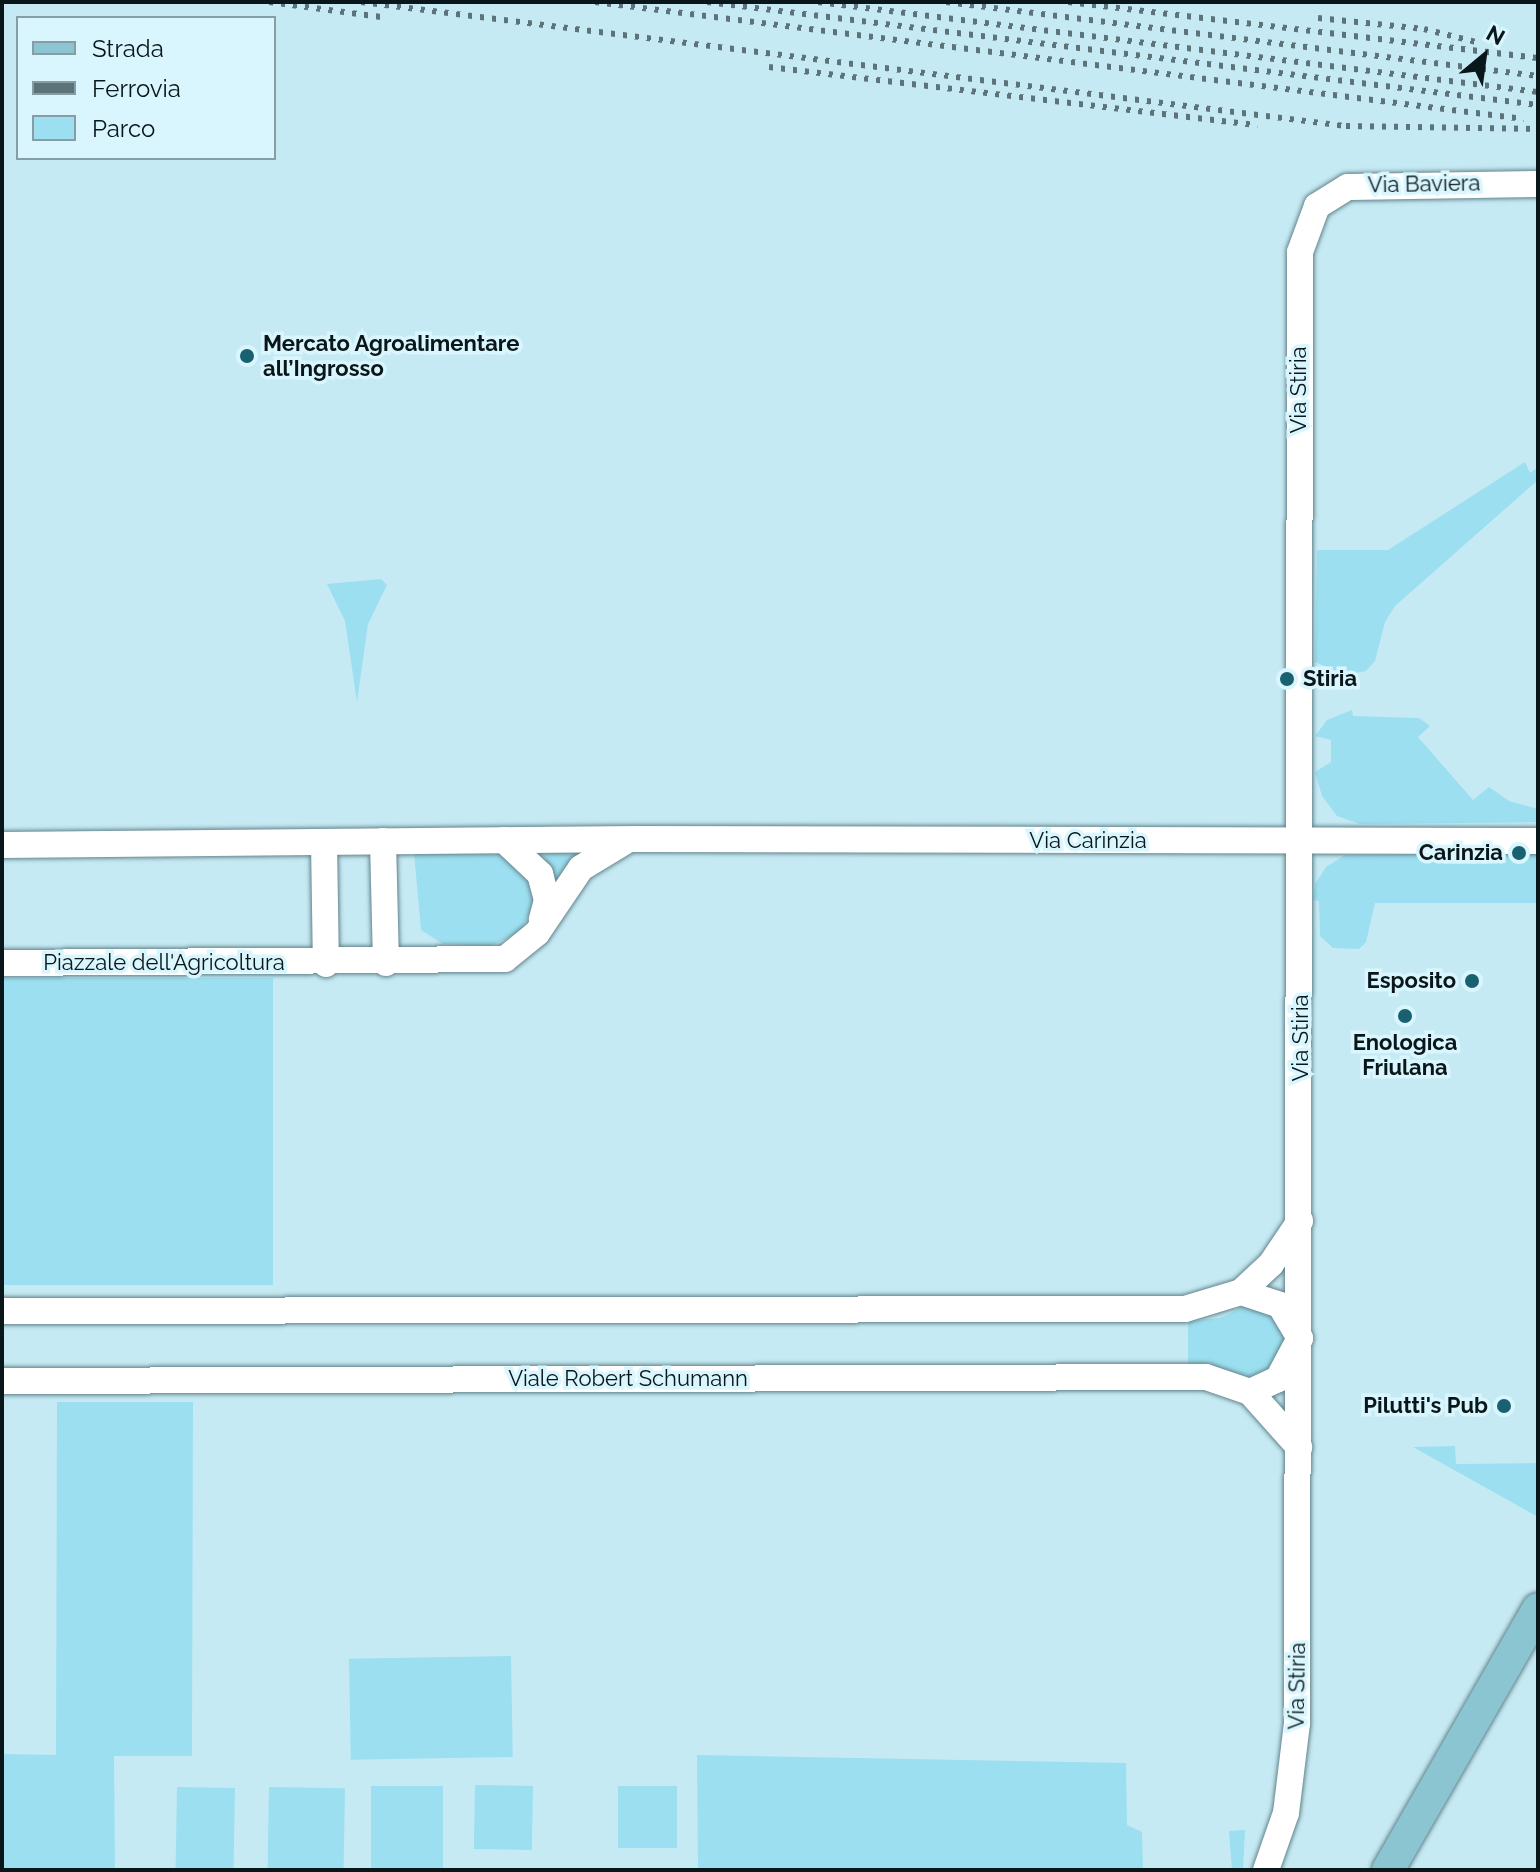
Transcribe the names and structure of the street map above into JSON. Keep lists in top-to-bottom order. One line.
{"streets":{"street":["Via Baviera","Via Stiria","Via Carinzia","Piazzale dell'Agricoltura","Viale Robert Schumann"]},"crossings":[["Via Baviera","Via Stiria"],["Via Stiria","Via Carinzia"],["Via Carinzia","Piazzale dell'Agricoltura"]],"places":["Mercato Agroalimentare all’Ingrosso","Stiria","Carinzia","Esposito","Enologica Friulana","Pilutti's Pub"],"legend":["Strada","Ferrovia","Parco"],"north":"top right"}
